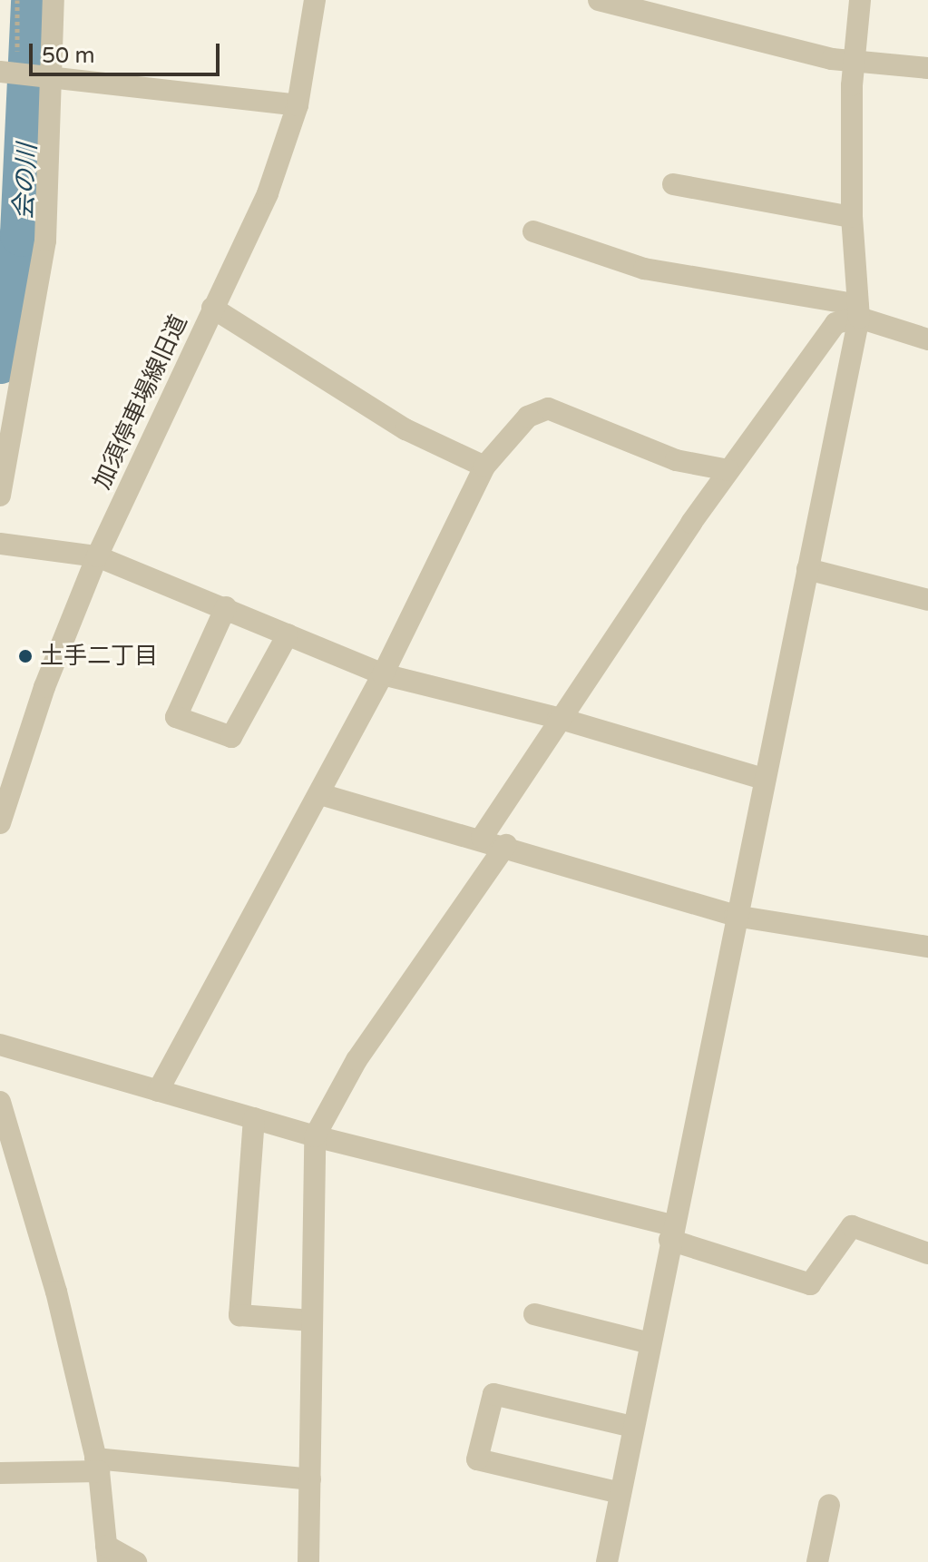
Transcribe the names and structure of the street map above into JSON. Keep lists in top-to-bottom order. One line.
{"streets":{"street":["加須停車場線旧道"]},"water":["会の川"],"places":["土手二丁目"],"scale_bar":"50 m"}
